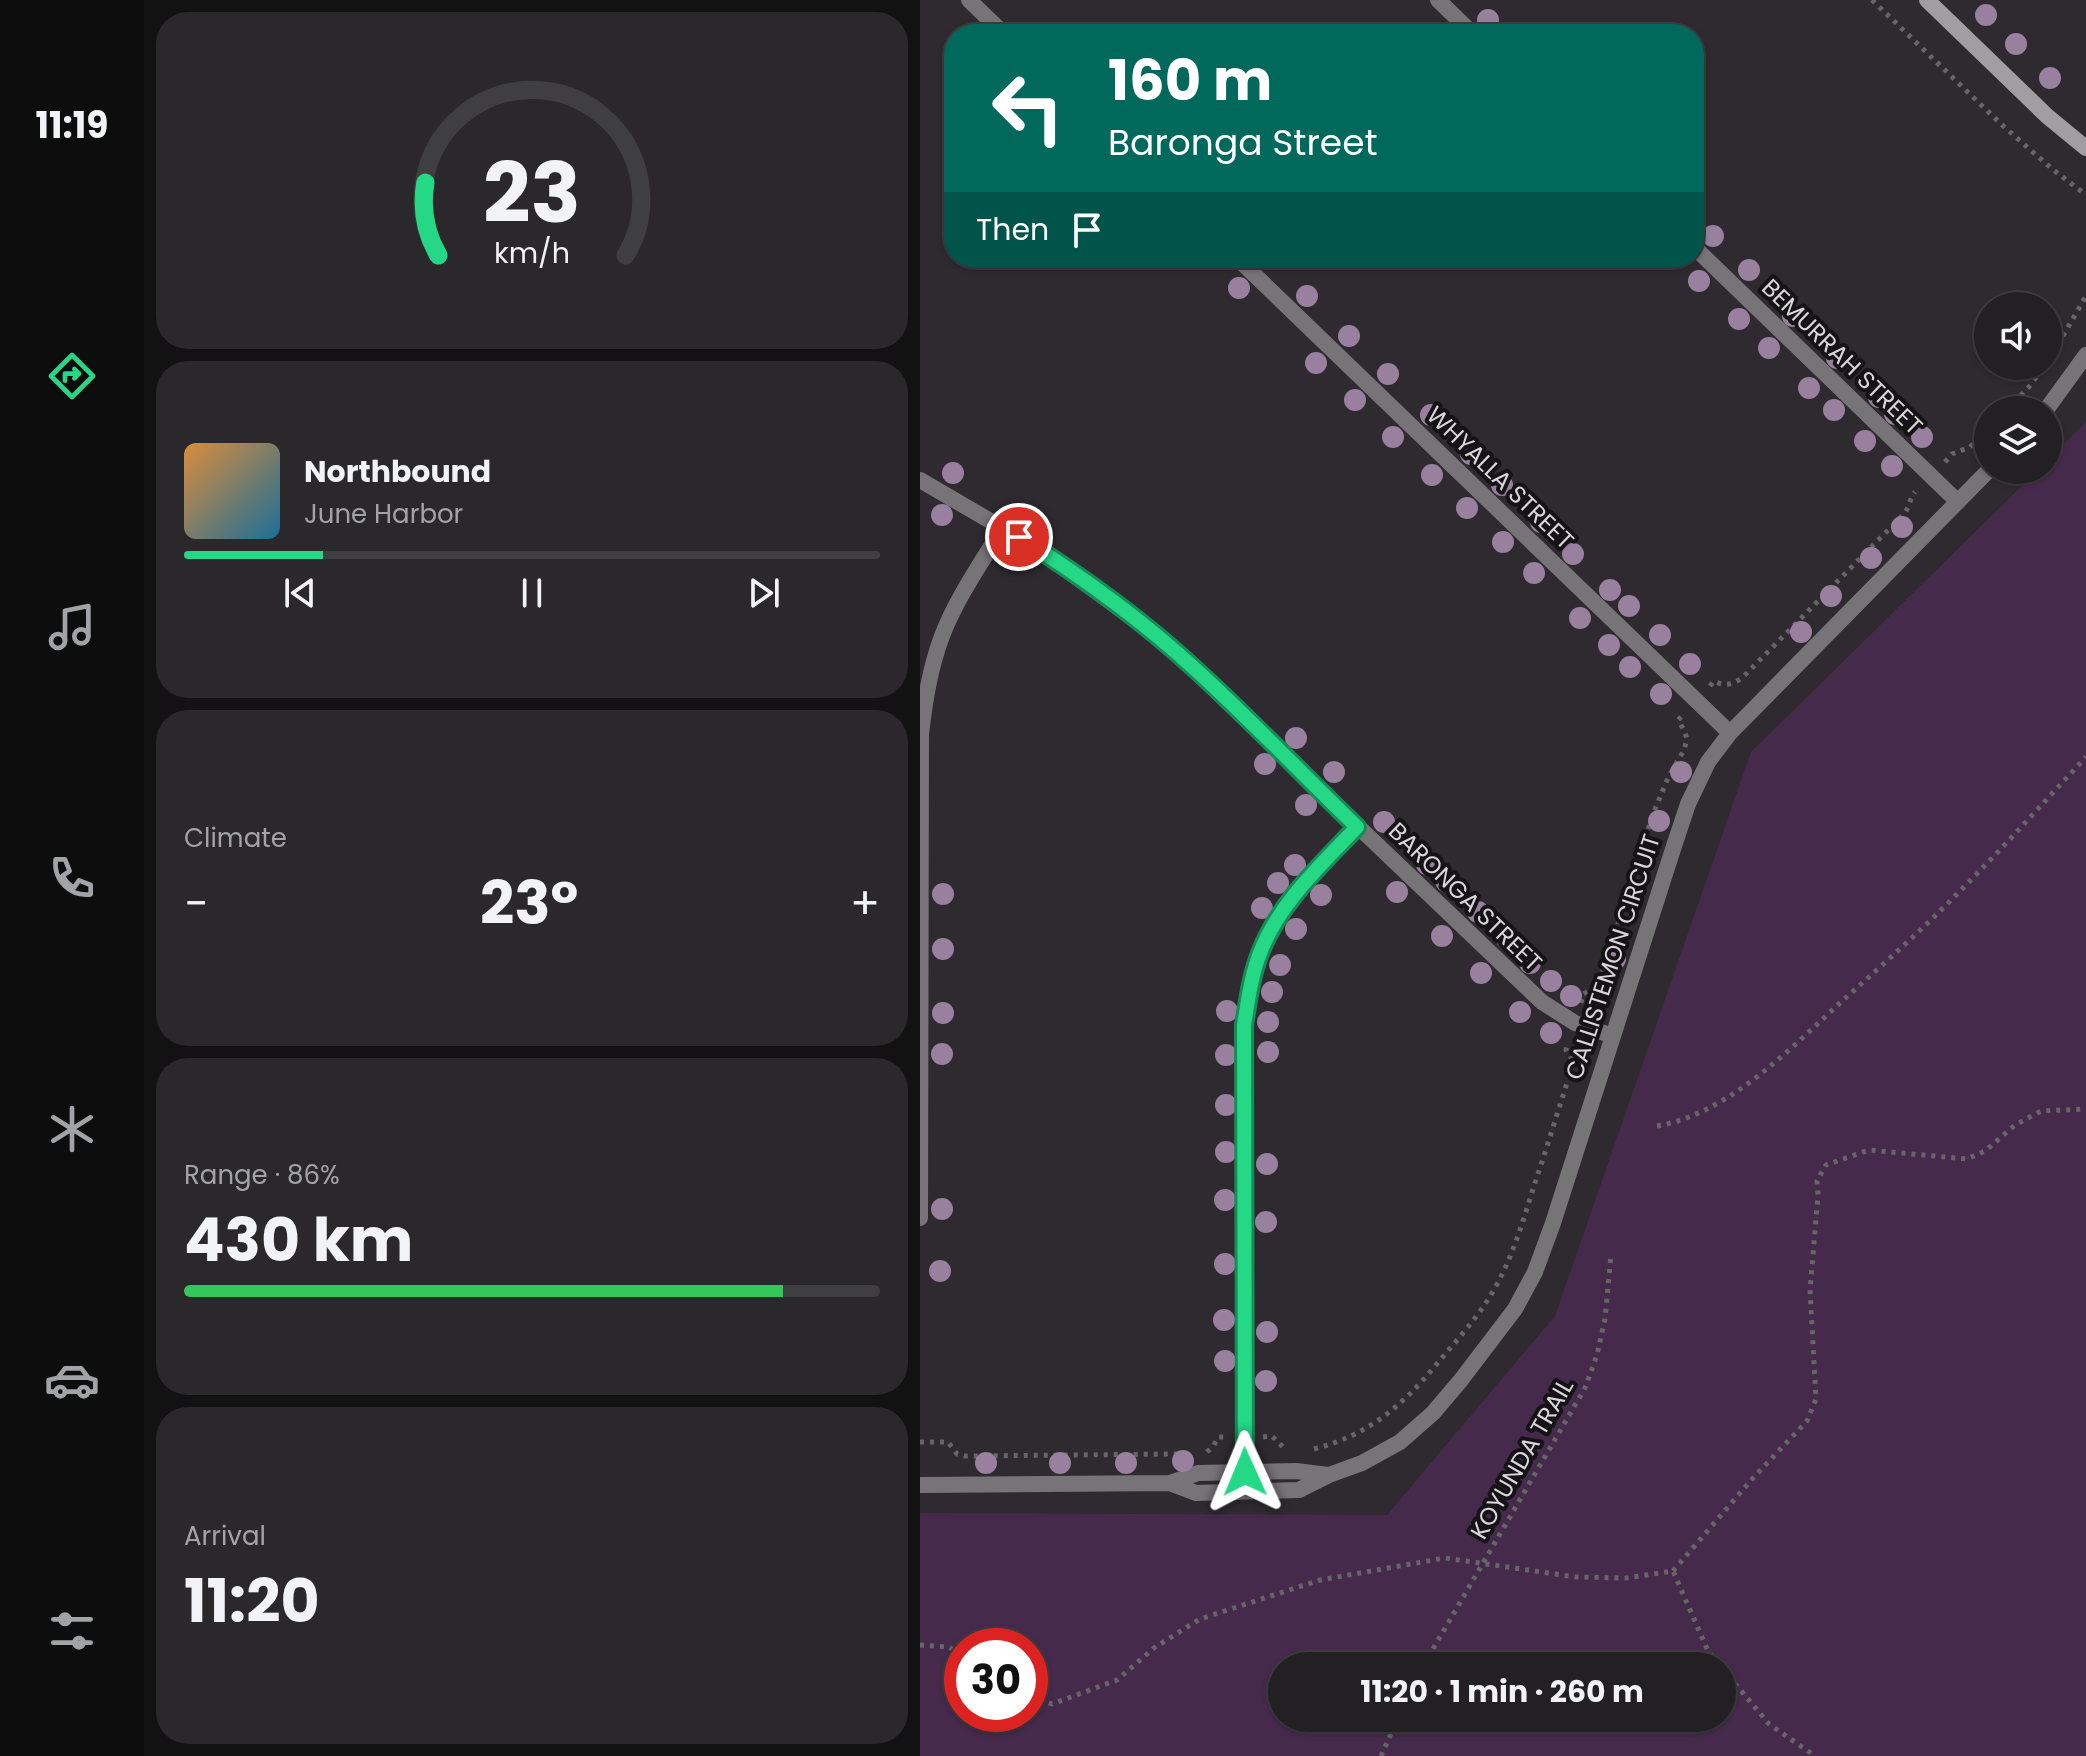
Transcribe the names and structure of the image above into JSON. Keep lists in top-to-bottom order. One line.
{"streets":{"street":["BEMURRAH STREET","WHYALLA STREET","BARONGA STREET","CALLISTEMON CIRCUIT"],"path":["KOYUNDA TRAIL"]},"crossings":[["BEMURRAH STREET","CALLISTEMON CIRCUIT"],["WHYALLA STREET","CALLISTEMON CIRCUIT"],["BARONGA STREET","CALLISTEMON CIRCUIT"]],"page":{"tabs":"11:19","turn":["160 m","Baronga Street"],"then":"Then","song":["Northbound","June Harbor"],"tile":["Climate",["Range · 86%","430 km"],["Arrival","11:20"]],"heat":["−","23°","+"],"limit":"30","trip":"11:20 · 1 min · 260 m","gauge":["23","km/h"]}}
